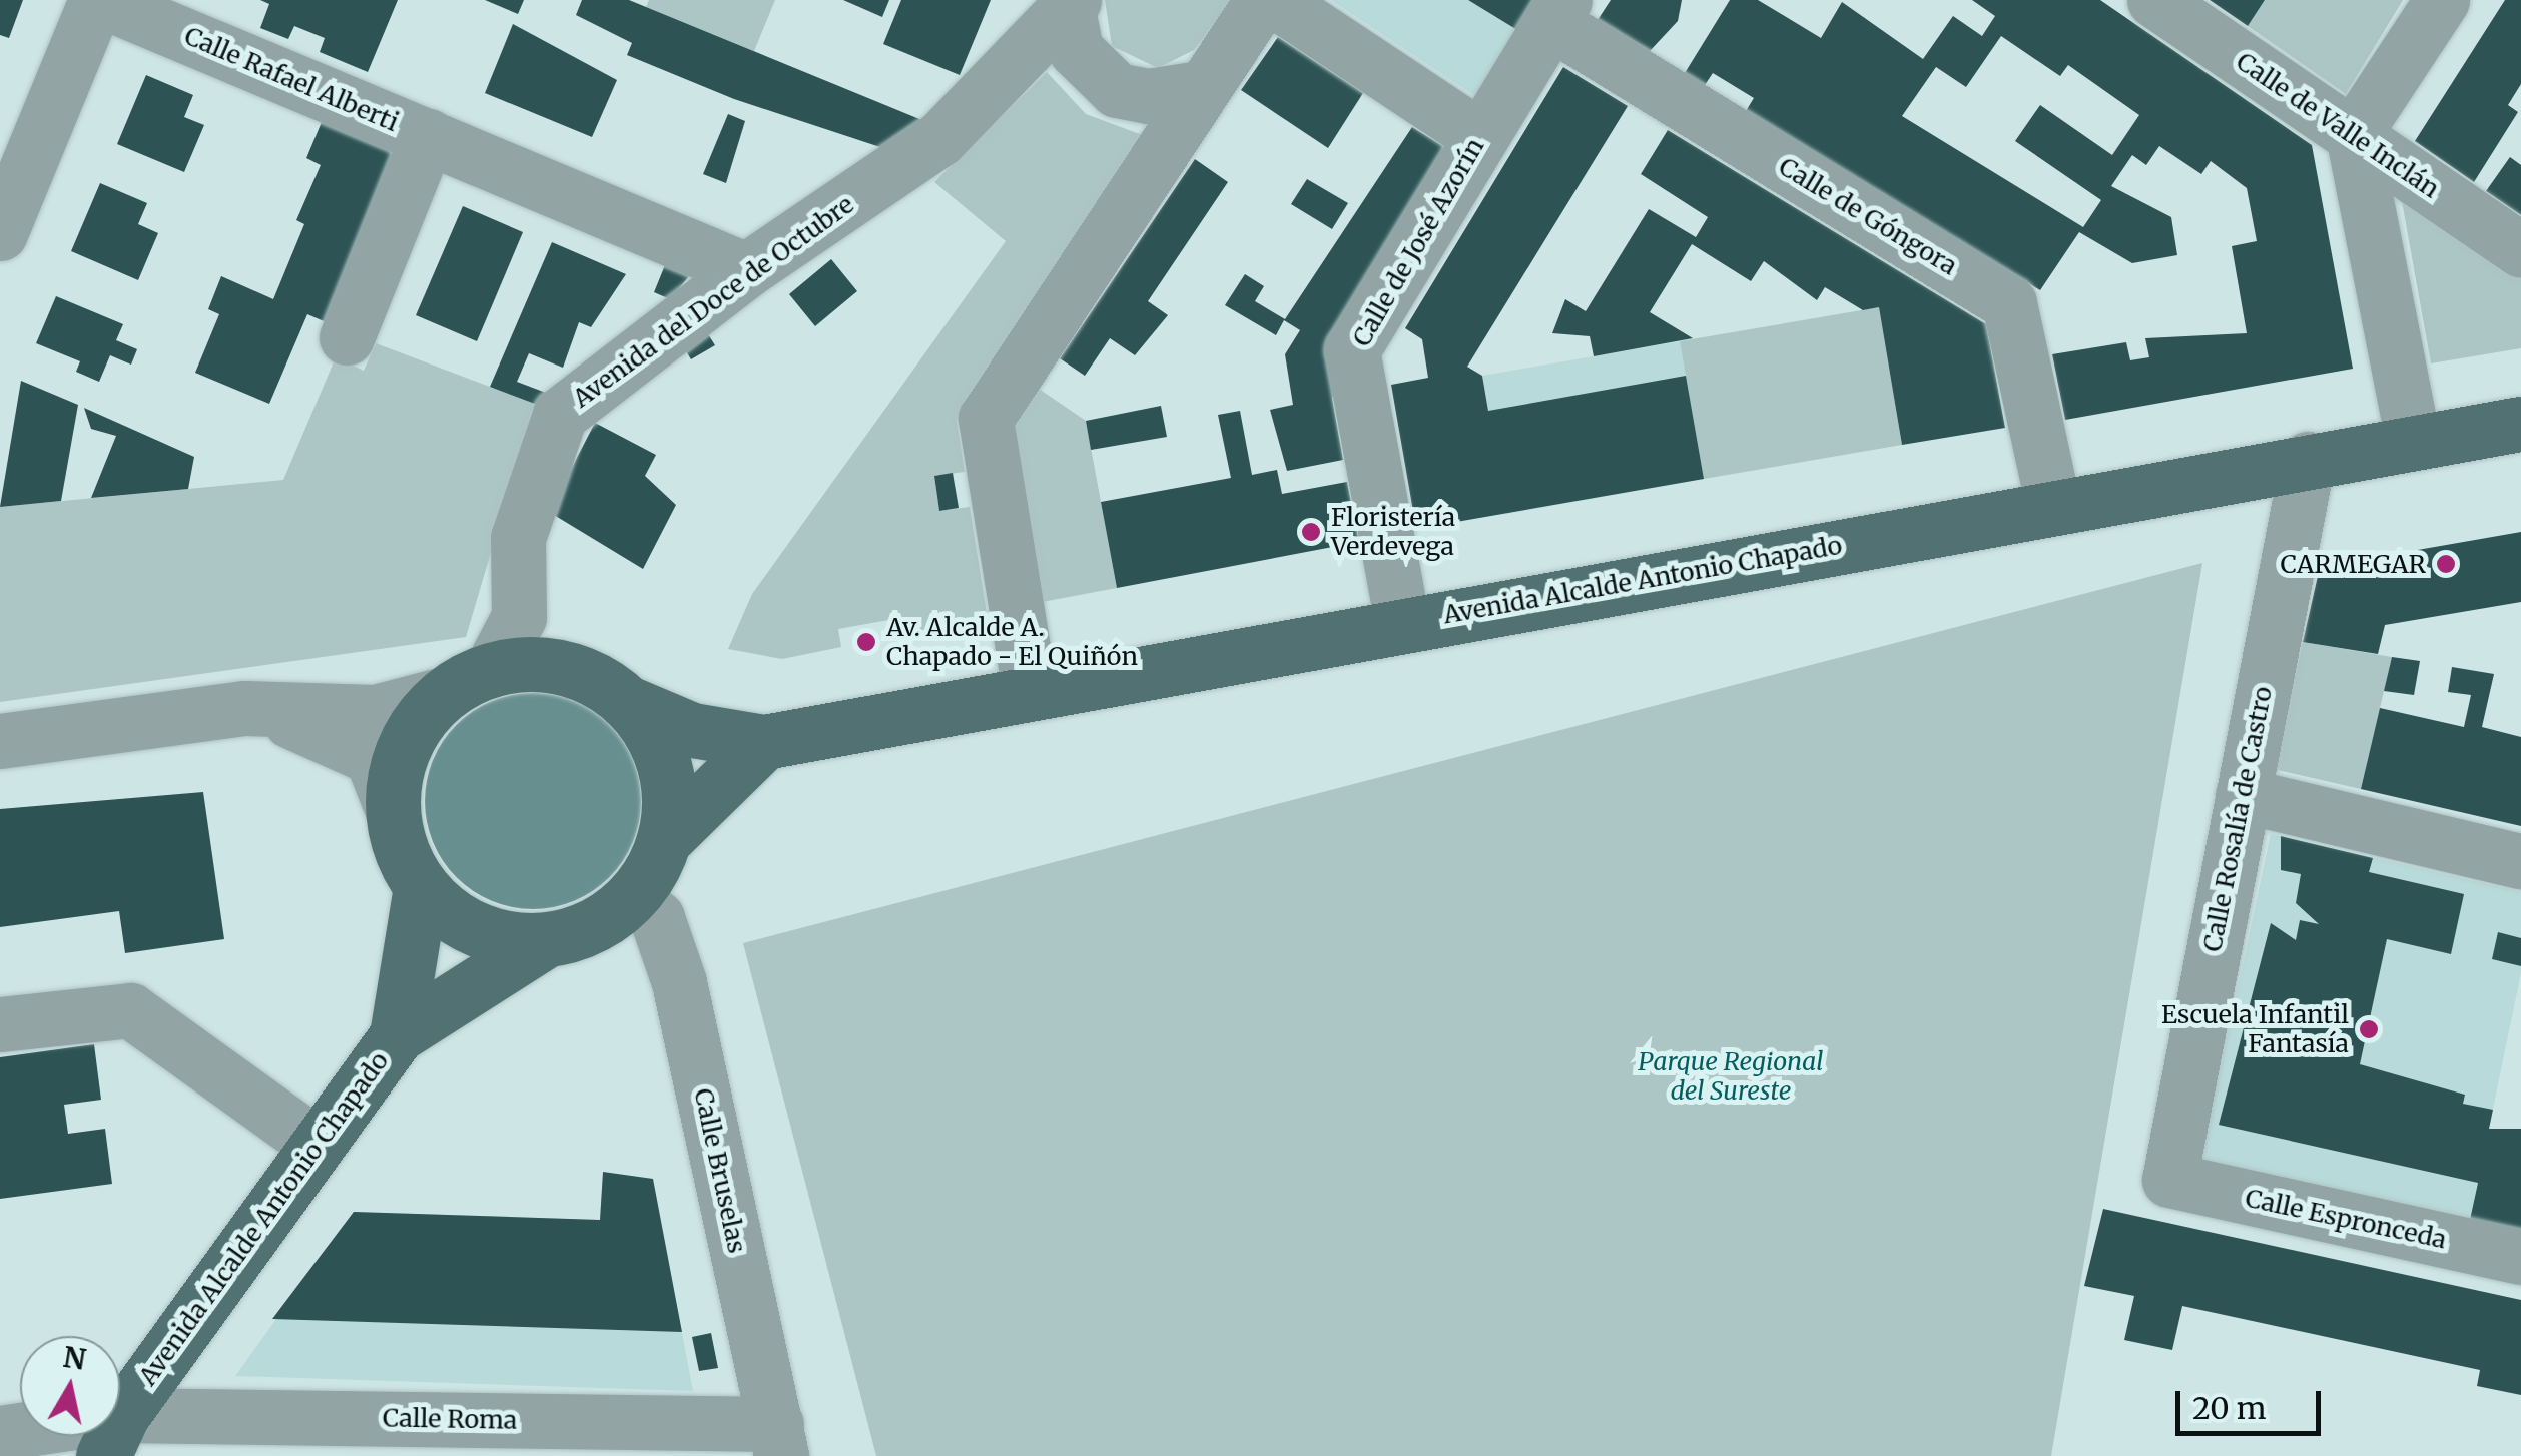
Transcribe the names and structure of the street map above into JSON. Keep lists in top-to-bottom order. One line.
{"streets":{"main road":["Avenida Alcalde Antonio Chapado"],"street":["Calle Rafael Alberti","Calle de Valle Inclán","Calle de Góngora","Calle de José Azorín","Avenida del Doce de Octubre","Calle Rosalía de Castro","Calle Bruselas","Calle Espronceda","Calle Roma"]},"crossings":[["Calle Rafael Alberti","Avenida del Doce de Octubre"],["Calle de Góngora","Calle de José Azorín"],["Calle de Góngora","Avenida Alcalde Antonio Chapado"],["Calle de José Azorín","Avenida Alcalde Antonio Chapado"],["Avenida del Doce de Octubre","Avenida Alcalde Antonio Chapado"],["Avenida del Doce de Octubre","Calle Bruselas"],["Avenida Alcalde Antonio Chapado","Calle Rosalía de Castro"],["Avenida Alcalde Antonio Chapado","Calle Bruselas"],["Calle Rosalía de Castro","Calle Espronceda"],["Calle Bruselas","Calle Roma"]],"parks":["Parque Regional del Sureste"],"places":["Floristería Verdevega","CARMEGAR","Av. Alcalde A. Chapado - El Quiñón","Escuela Infantil Fantasía"],"scale_bar":"20 m","north":"top"}
